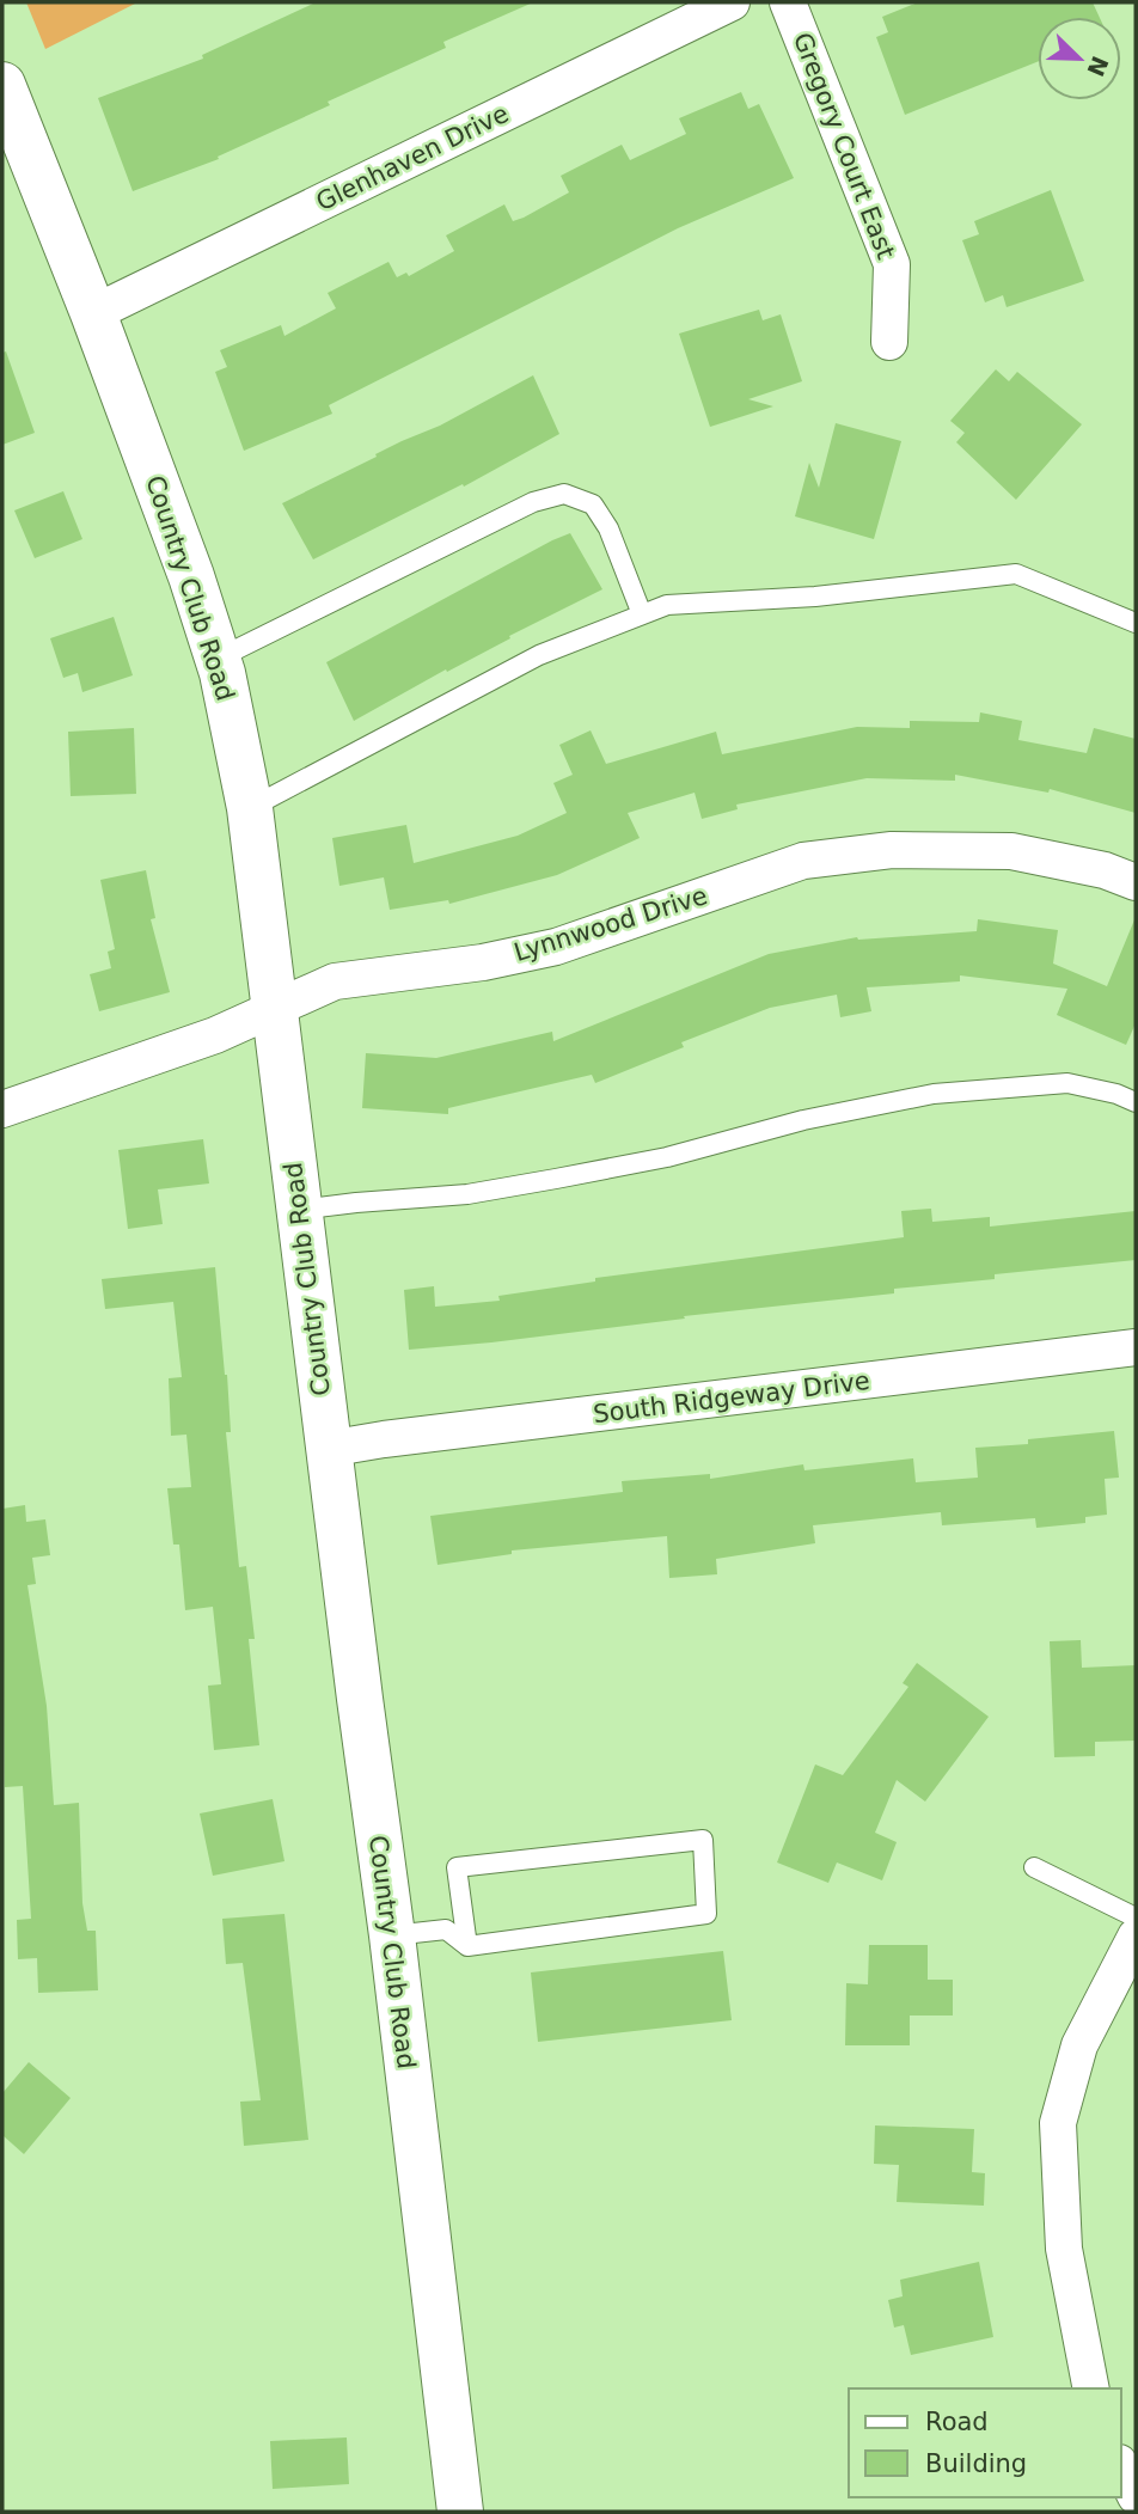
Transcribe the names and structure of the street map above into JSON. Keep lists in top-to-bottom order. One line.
{"streets":{"main road":["Country Club Road"],"street":["Gregory Court East","Glenhaven Drive","Lynnwood Drive","South Ridgeway Drive"]},"crossings":[["Glenhaven Drive","Country Club Road"],["Country Club Road","Lynnwood Drive"],["Country Club Road","South Ridgeway Drive"]],"legend":["Road","Building"],"north":"bottom right"}
